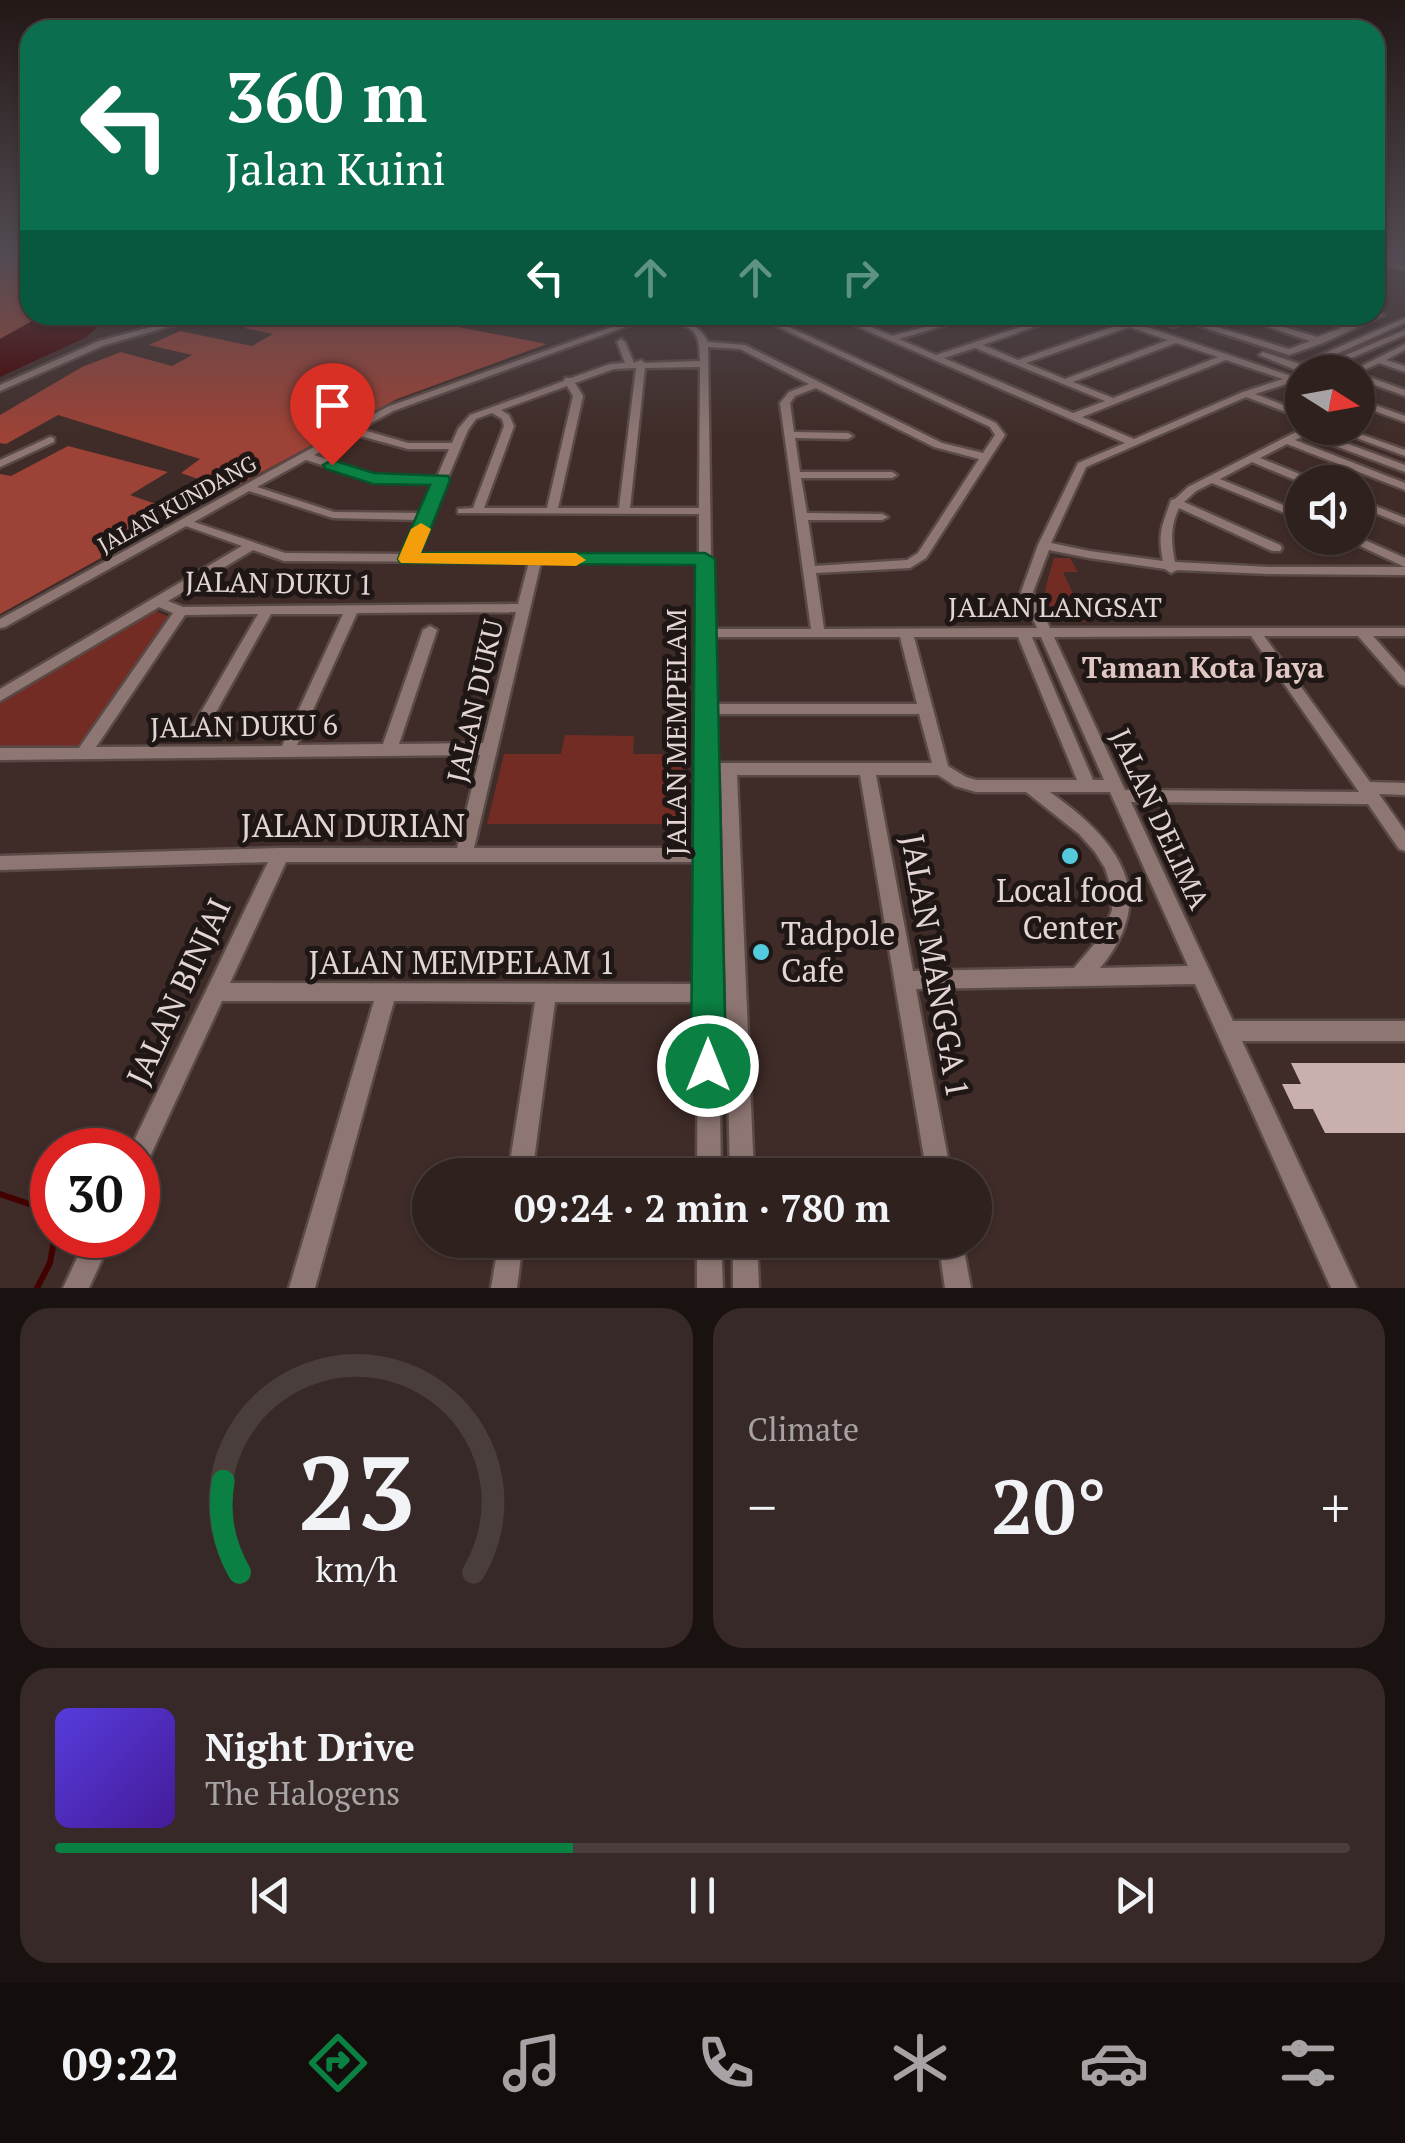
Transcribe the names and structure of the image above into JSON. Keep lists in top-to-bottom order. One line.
{"streets":{"street":["JALAN KUNDANG","JALAN DUKU 1","JALAN LANGSAT","JALAN DUKU","JALAN DUKU 6","JALAN MEMPELAM","JALAN DELIMA","JALAN DURIAN","JALAN MEMPELAM 1","JALAN MANGGA 1","JALAN BINJAI"]},"crossings":[["JALAN DUKU 1","JALAN DUKU"],["JALAN LANGSAT","JALAN MEMPELAM"],["JALAN LANGSAT","JALAN DELIMA"],["JALAN DUKU","JALAN DUKU 6"],["JALAN DUKU","JALAN DURIAN"],["JALAN MEMPELAM","JALAN DURIAN"],["JALAN MEMPELAM","JALAN MEMPELAM 1"],["JALAN DURIAN","JALAN BINJAI"],["JALAN MEMPELAM 1","JALAN BINJAI"]],"districts":["Taman Kota Jaya"],"places":["Local food Center","Tadpole Cafe"],"north":"right","page":{"turn":["360 m","Jalan Kuini"],"limit":"30","trip":"09:24 · 2 min · 780 m","tile":"Climate","heat":["−","20°","+"],"song":["Night Drive","The Halogens"],"tabs":"09:22","gauge":["23","km/h"]}}
